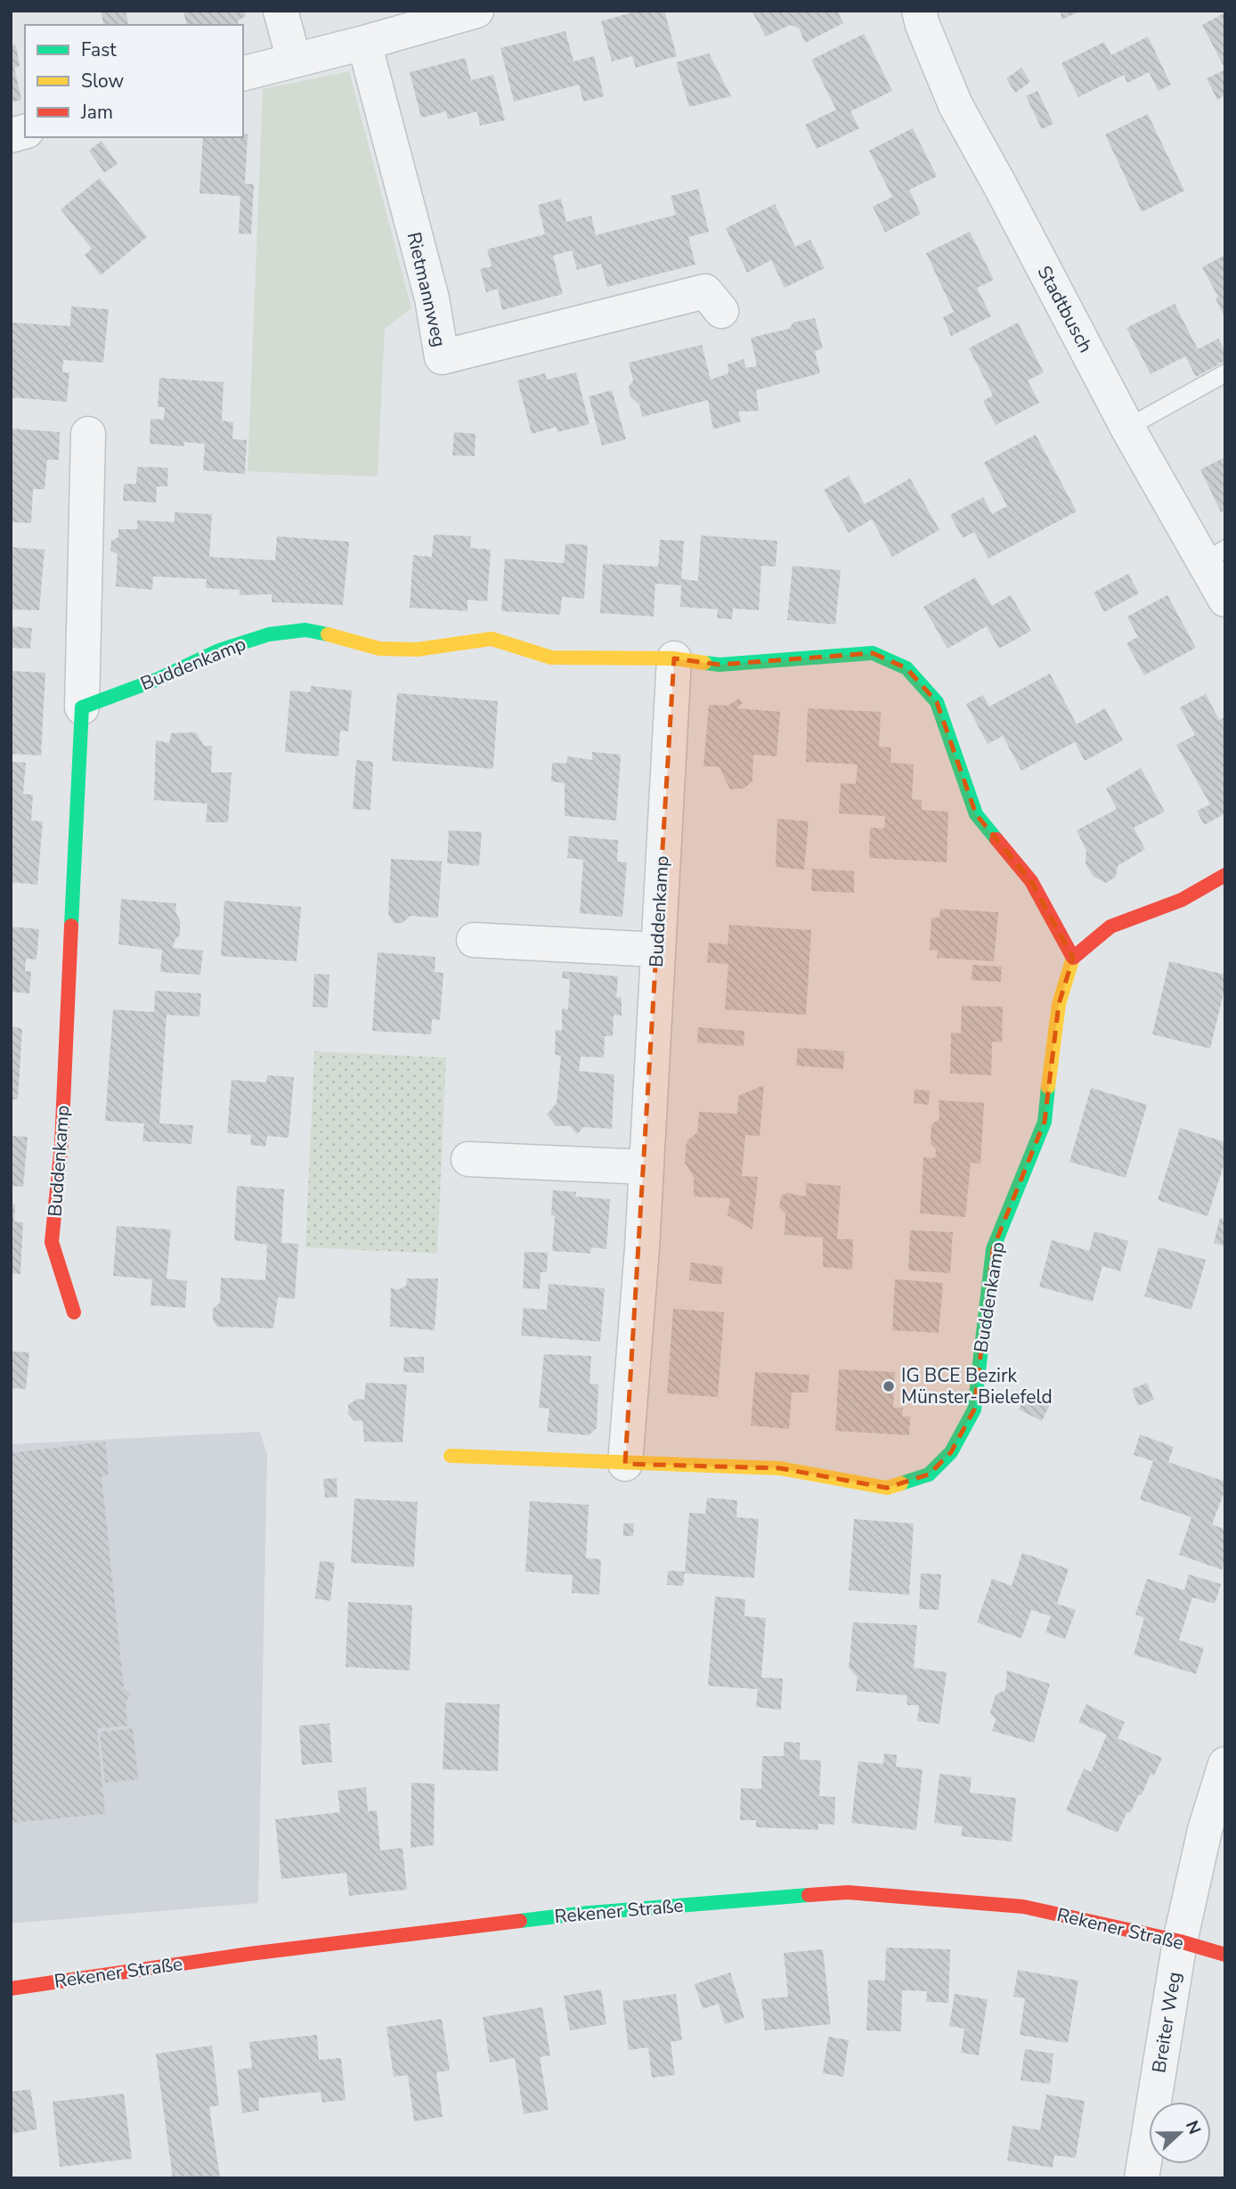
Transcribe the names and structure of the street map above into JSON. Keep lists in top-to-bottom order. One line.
{"streets":{"street":["Rietmannweg","Stadtbusch","Buddenkamp","Rekener Straße","Breiter Weg"]},"crossings":[["Rekener Straße","Breiter Weg"]],"places":["IG BCE Bezirk Münster-Bielefeld"],"legend":["Fast","Slow","Jam"],"north":"right"}
